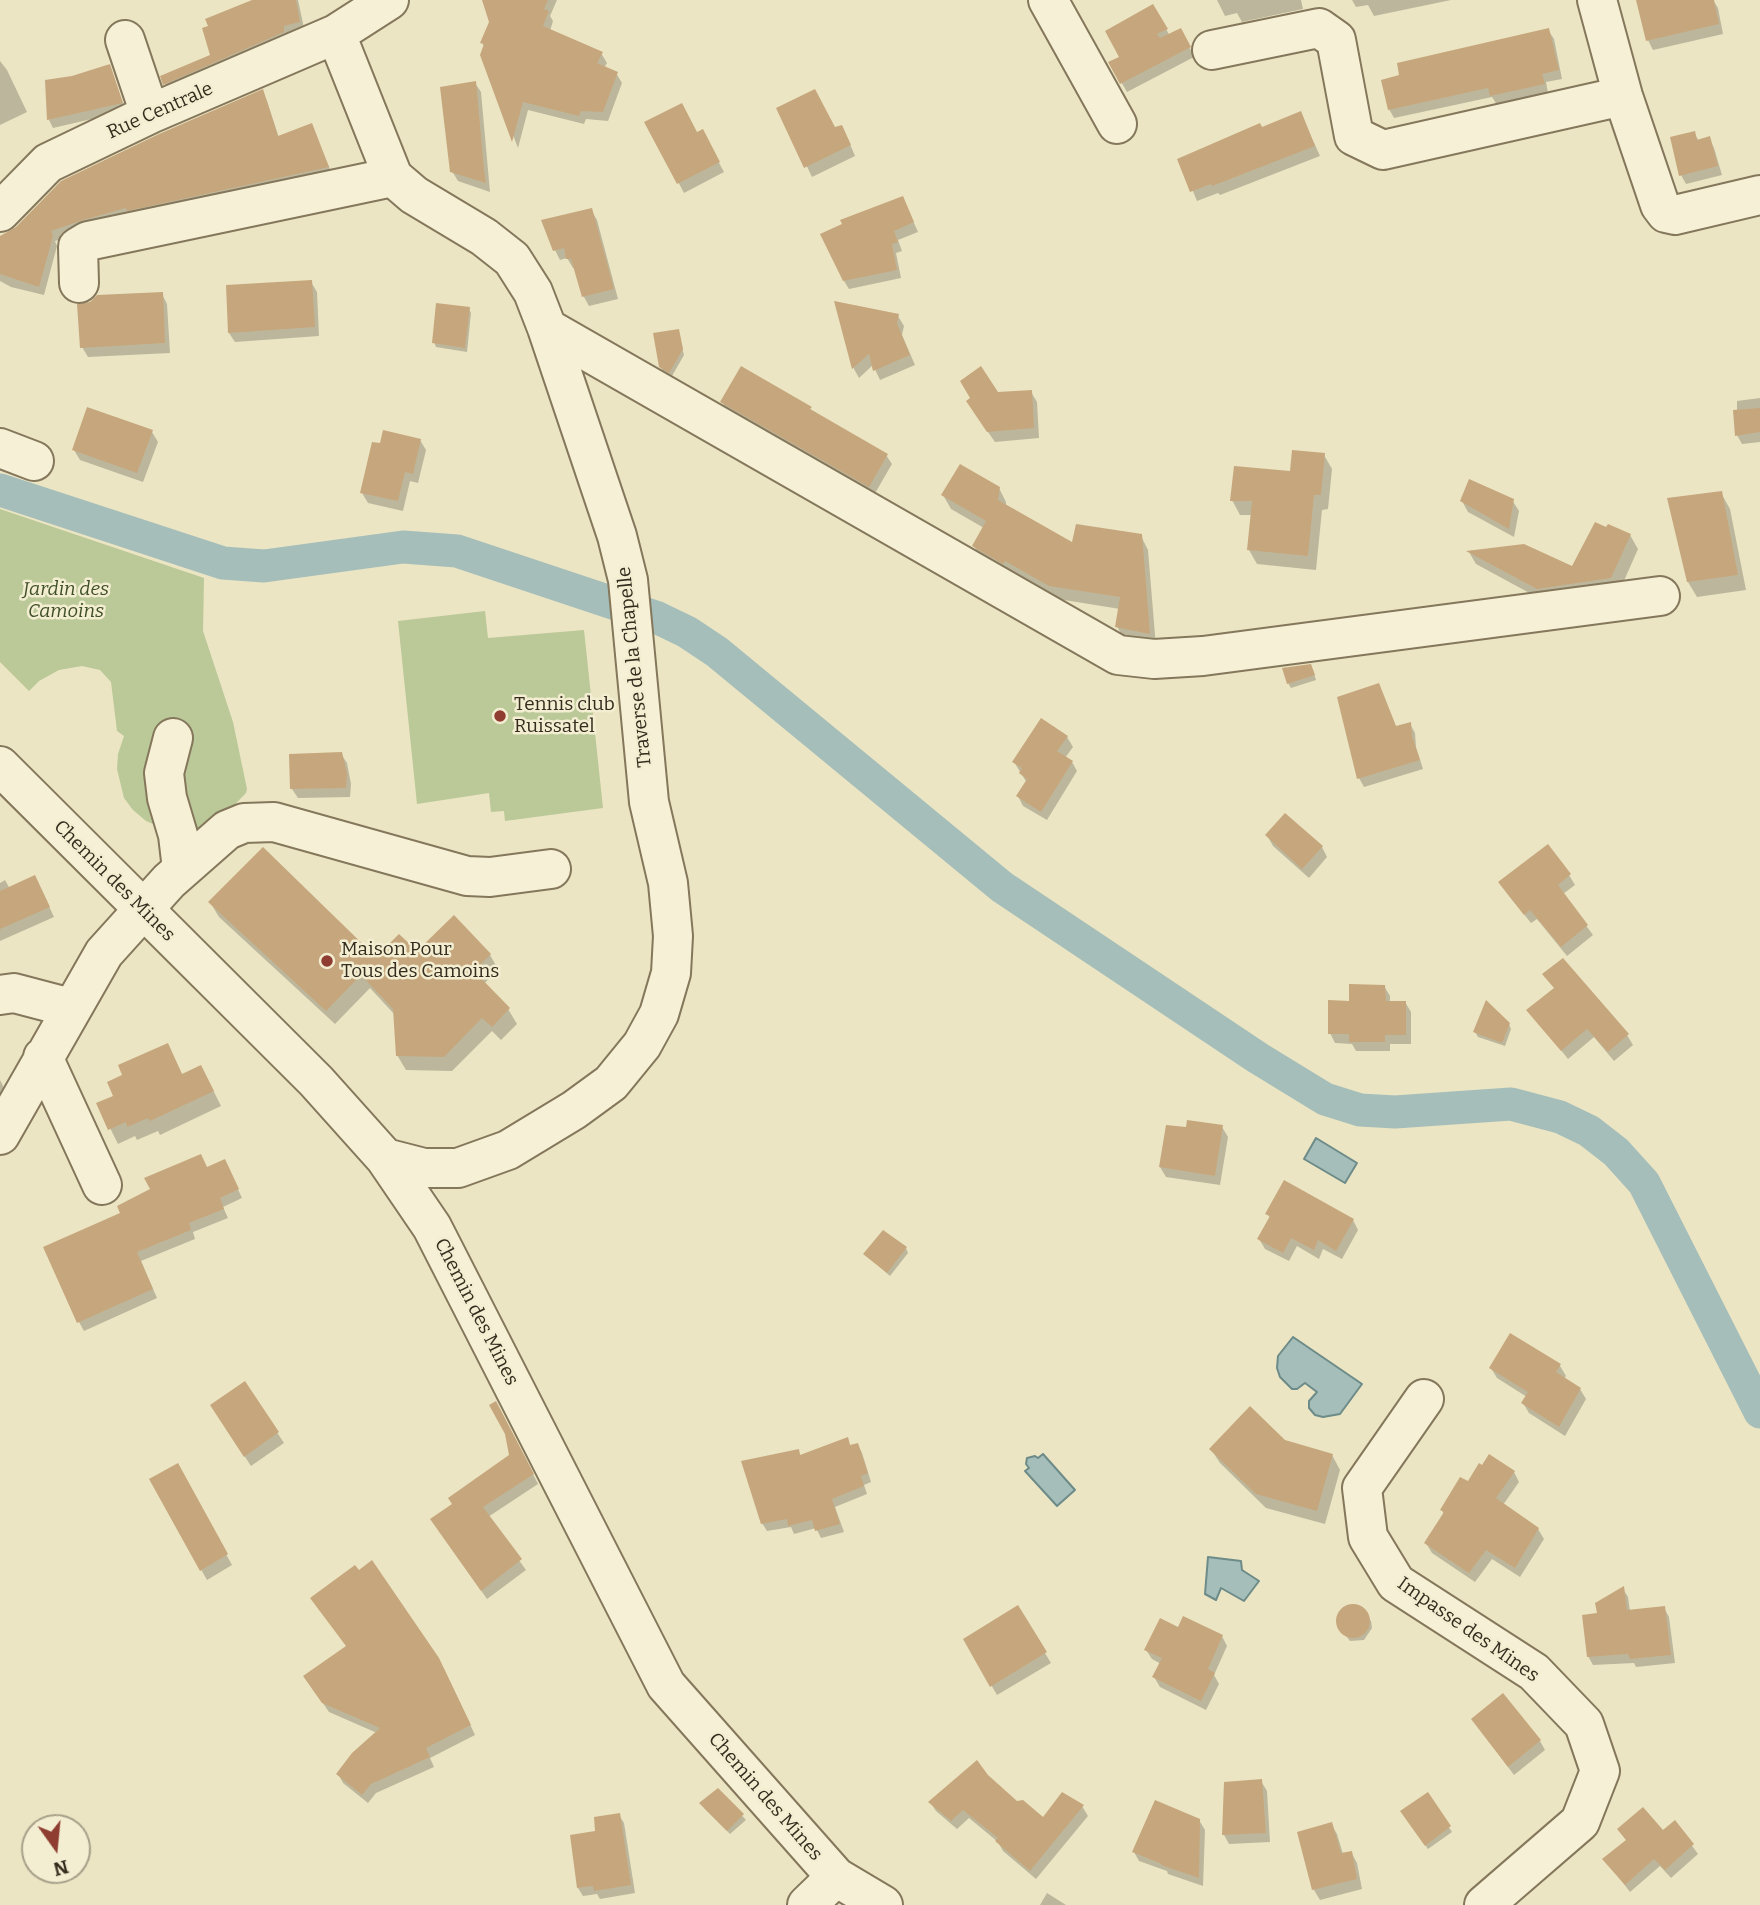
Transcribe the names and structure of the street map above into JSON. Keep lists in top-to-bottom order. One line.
{"streets":{"street":["Rue Centrale","Traverse de la Chapelle","Chemin des Mines","Impasse des Mines"]},"crossings":[["Rue Centrale","Traverse de la Chapelle"],["Traverse de la Chapelle","Chemin des Mines"]],"parks":["Jardin des Camoins"],"places":["Tennis club Ruissatel","Maison Pour Tous des Camoins"],"north":"bottom"}
